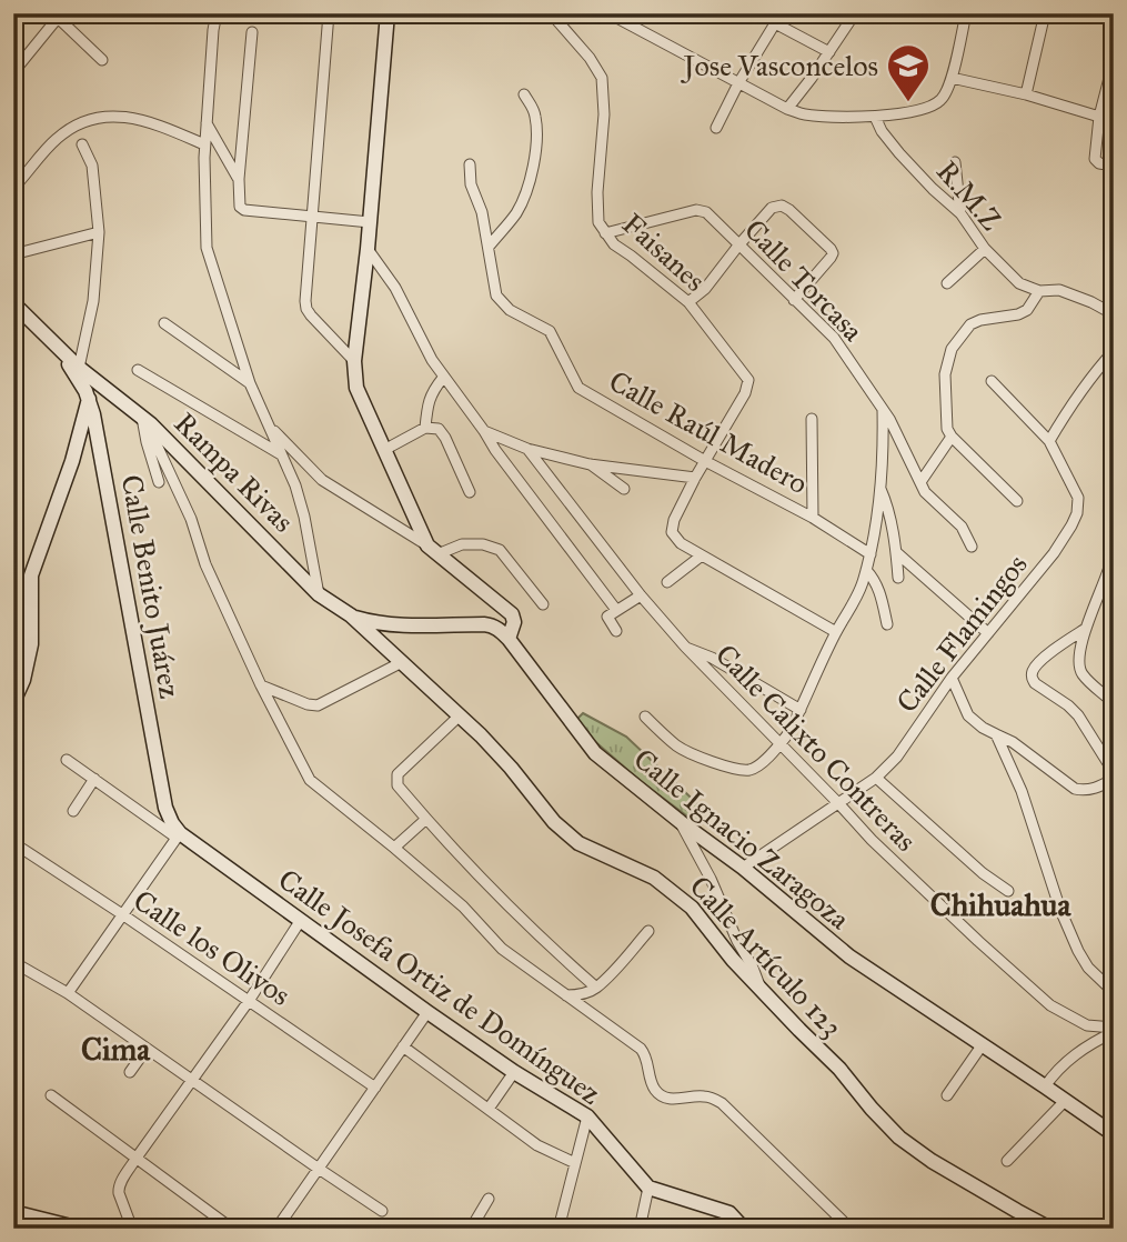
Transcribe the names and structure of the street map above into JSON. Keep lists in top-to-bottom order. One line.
{"streets":{"street":["R.M.Z","Faisanes","Calle Torcasa","Calle Raúl Madero","Rampa Rivas","Calle Benito Juárez","Calle Flamingos","Calle Calixto Contreras","Calle Ignacio Zaragoza","Calle los Olivos","Calle Artículo 123","Calle Josefa Ortiz de Domínguez"]},"crossings":[["Faisanes","Calle Torcasa"],["Faisanes","Calle Raúl Madero"],["Rampa Rivas","Calle Benito Juárez"],["Rampa Rivas","Calle Artículo 123"],["Calle Benito Juárez","Calle Josefa Ortiz de Domínguez"],["Calle Flamingos","Calle Calixto Contreras"],["Calle Flamingos","Calle Ignacio Zaragoza"]],"districts":["Chihuahua","Cima"],"places":{"school or university":["Jose Vasconcelos"]}}
